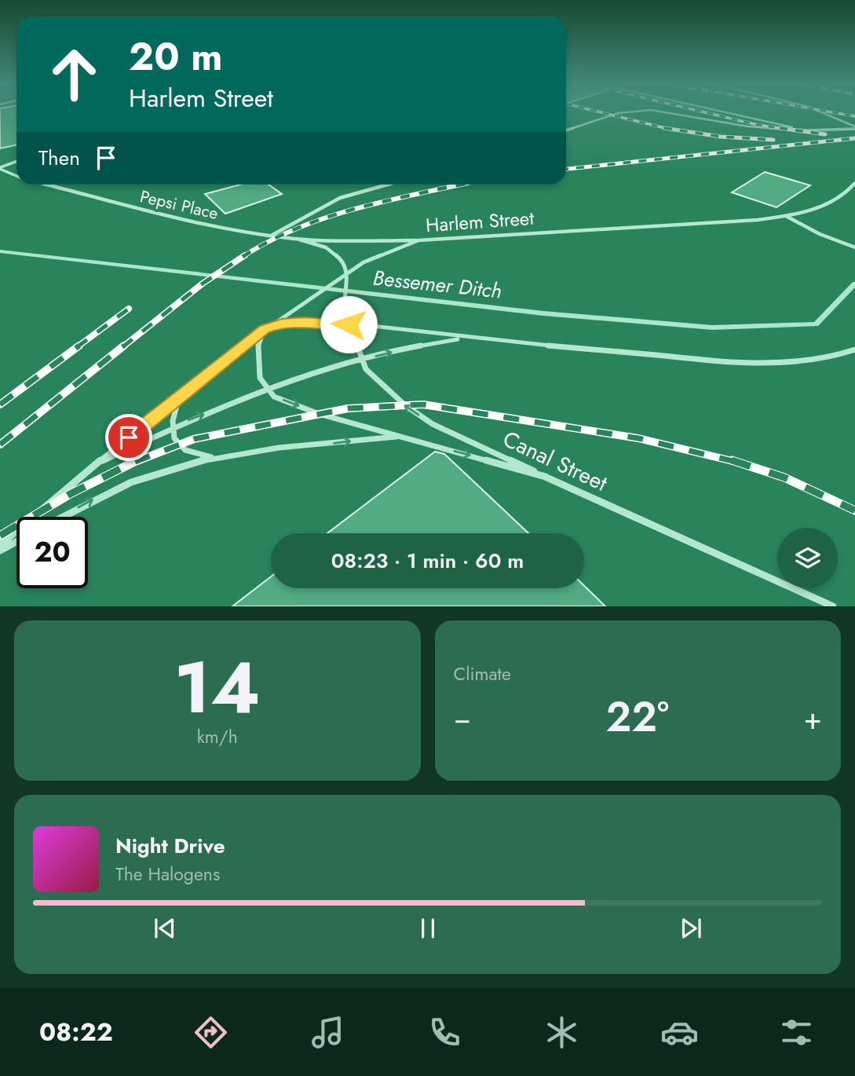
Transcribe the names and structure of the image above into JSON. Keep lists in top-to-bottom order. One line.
{"streets":{"lane":["Pepsi Place","Harlem Street","Canal Street"]},"crossings":[["Pepsi Place","Harlem Street"],["Harlem Street","Canal Street"]],"water":["Bessemer Ditch"],"page":{"turn":["20 m","Harlem Street"],"then":"Then","limit":"20","trip":"08:23 · 1 min · 60 m","tile":[["14","km/h"],"Climate"],"heat":["−","22°","+"],"song":["Night Drive","The Halogens"],"tabs":"08:22"}}
